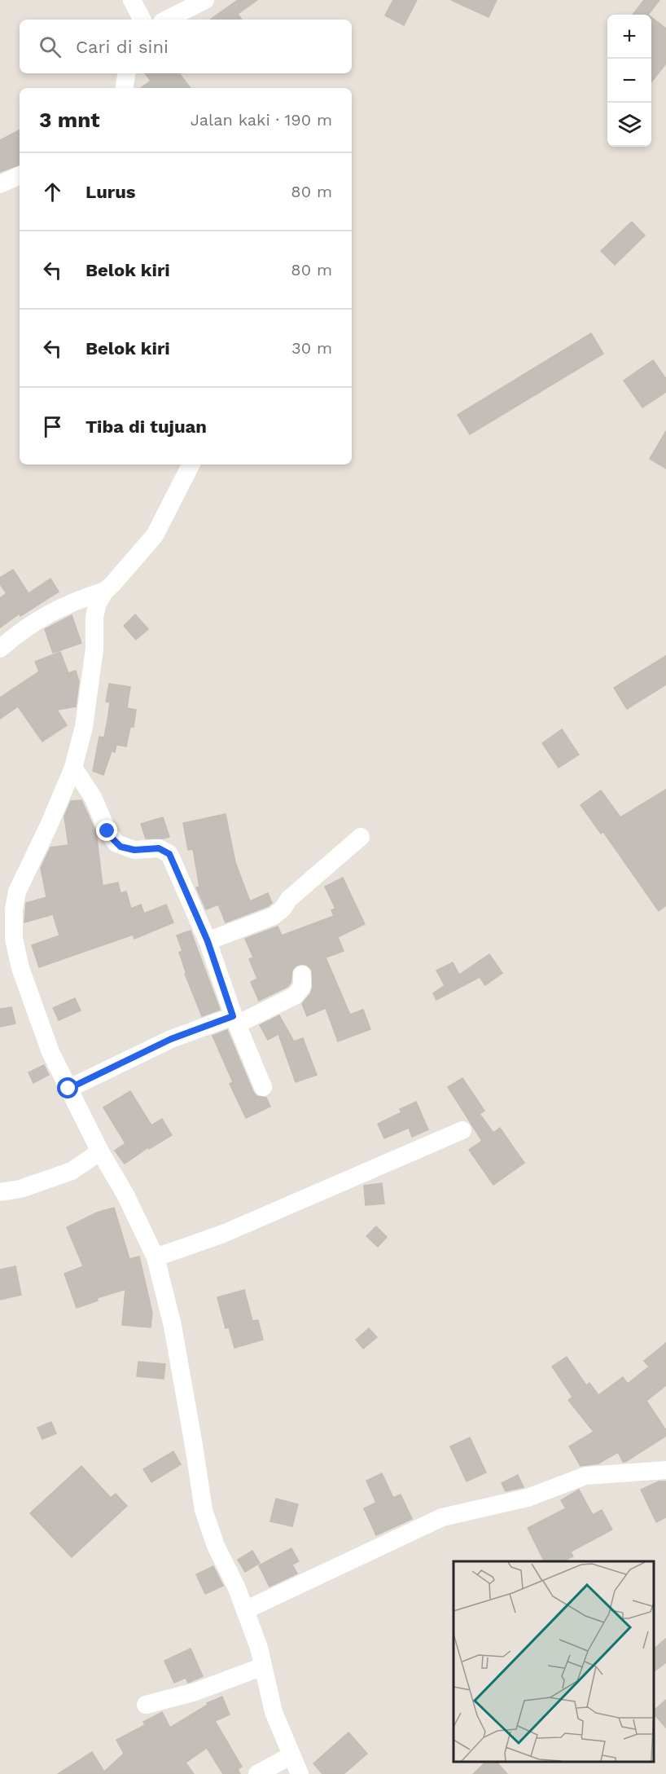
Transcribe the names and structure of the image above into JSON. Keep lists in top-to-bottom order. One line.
{"page":{"map_buttons":["+","−"],"search":"Cari di sini","heading":["3 mnt","Jalan kaki · 190 m"],"list":[["Lurus","80 m"],["Belok kiri","80 m"],["Belok kiri","30 m"],"Tiba di tujuan"]}}
